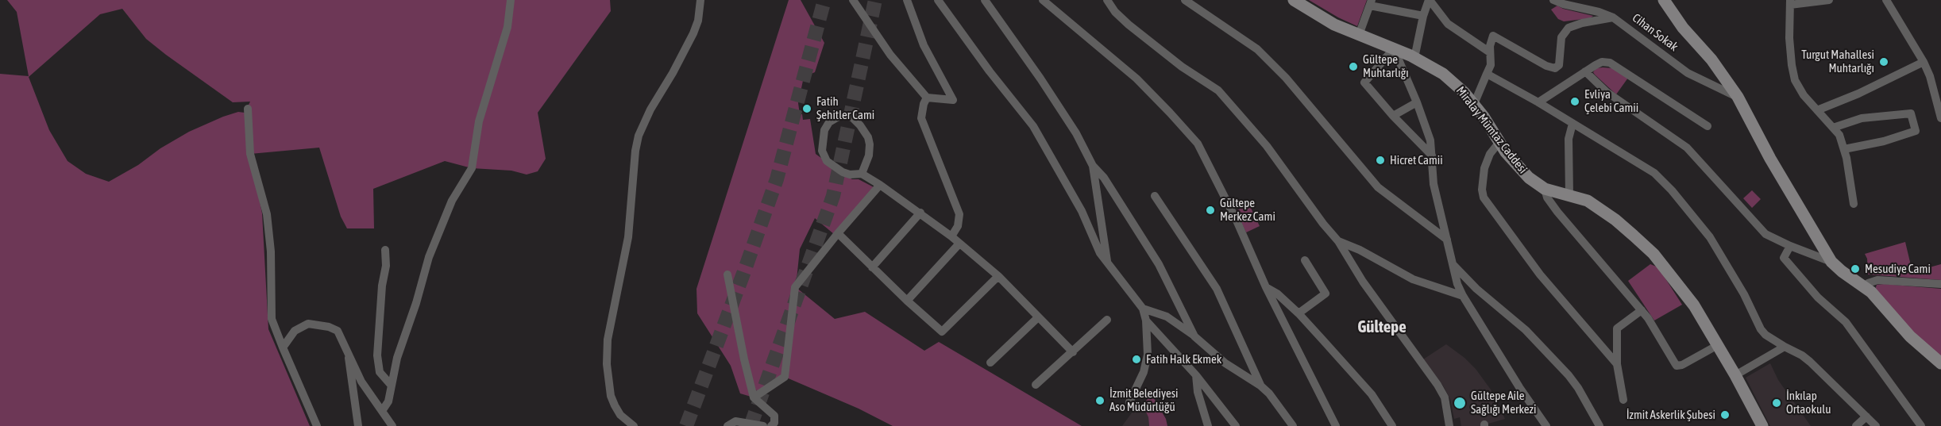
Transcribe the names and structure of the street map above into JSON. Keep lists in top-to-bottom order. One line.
{"streets":{"main road":["Miralay Mümtaz Caddesi"],"street":["Cihan Sokak"]},"districts":["Gültepe"],"places":["Turgut Mahallesi Muhtarlığı","Gültepe Muhtarlığı","Evliya Çelebi Camii","Fatih Şehitler Cami","Hicret Camii","Gültepe Merkez Cami","Mesudiye Cami","Fatih Halk Ekmek","İzmit Belediyesi Aso Müdürlüğü","Gültepe Aile Sağlığı Merkezi","İnkılap Ortaokulu","İzmit Askerlik Şubesi"]}
